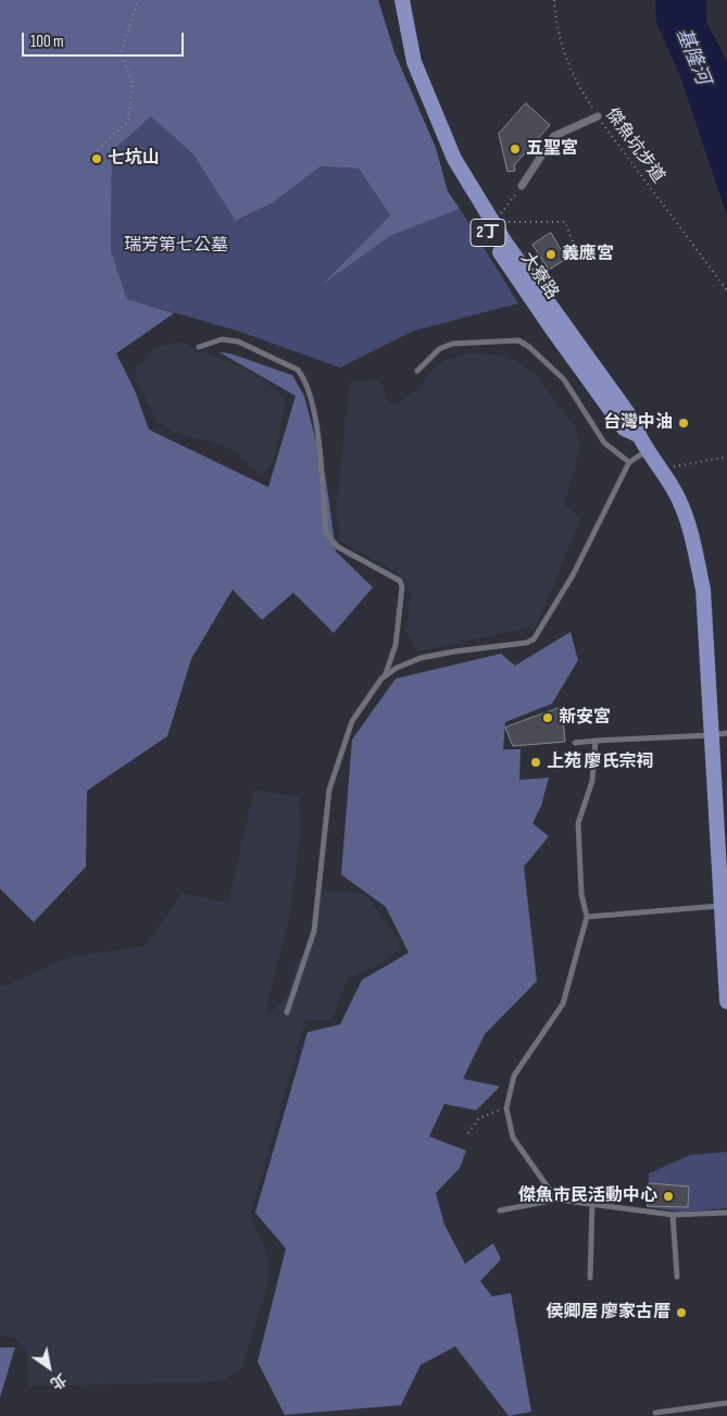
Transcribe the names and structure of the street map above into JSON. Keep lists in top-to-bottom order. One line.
{"streets":{"main road":["2丁","大寮路"],"path":["傑魚坑步道"]},"crossings":[["2丁","大寮路"]],"water":["基隆河"],"parks":["瑞芳第七公墓"],"places":["五聖宮","七坑山","義應宮","台灣中油","新安宮","上苑 廖氏宗祠","傑魚市民活動中心","侯卿居 廖家古厝"],"scale_bar":"100 m","north":"bottom right"}
